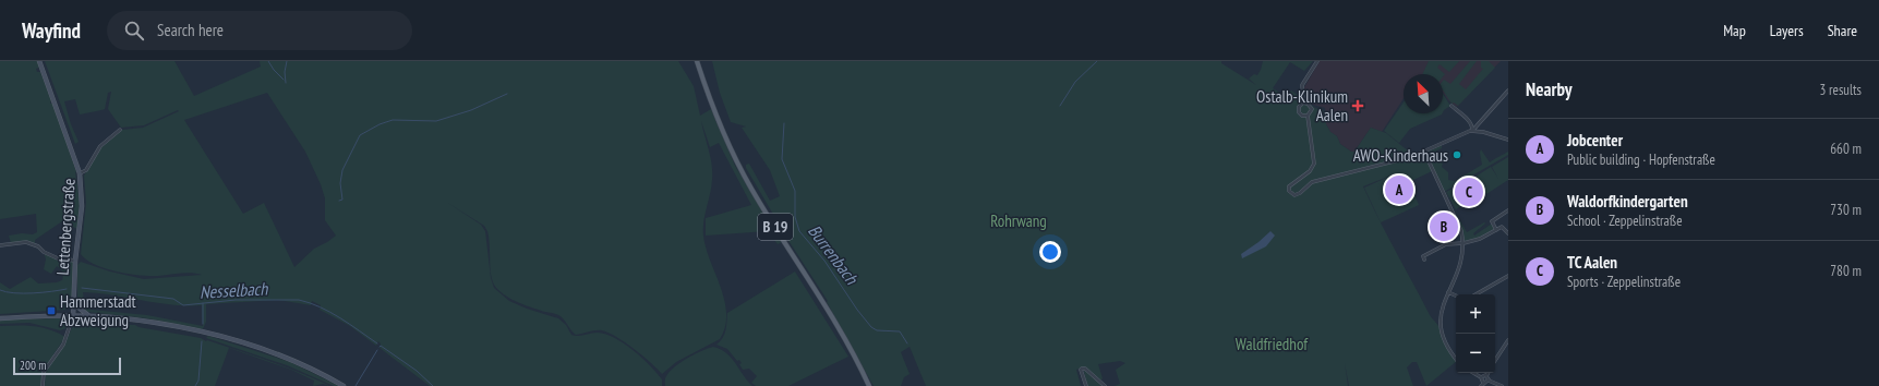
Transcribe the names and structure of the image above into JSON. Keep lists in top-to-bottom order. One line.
{"streets":{"main road":["Lettenbergstraße","B 19"]},"water":["Burrenbach","Nesselbach"],"parks":["Rohrwang","Waldfriedhof"],"places":{"health":["Ostalb-Klinikum Aalen"],"other":["AWO-Kinderhaus"],"transit":["Hammerstadt Abzweigung"]},"scale_bar":"200 m","north":"top left","page":{"header":"Wayfind","search":"Search here","nav":["Map","Layers","Share"],"heading":["Nearby","3 results"],"list":[{"mark":"A","name":"Jobcenter","note":"Public building · Hopfenstraße","value":"660 m"},{"mark":"B","name":"Waldorfkindergarten","note":"School · Zeppelinstraße","value":"730 m"},{"mark":"C","name":"TC Aalen","note":"Sports · Zeppelinstraße","value":"780 m"}],"pins":["A","C","B"],"map_buttons":["+","−"],"scale":"200 m"}}
